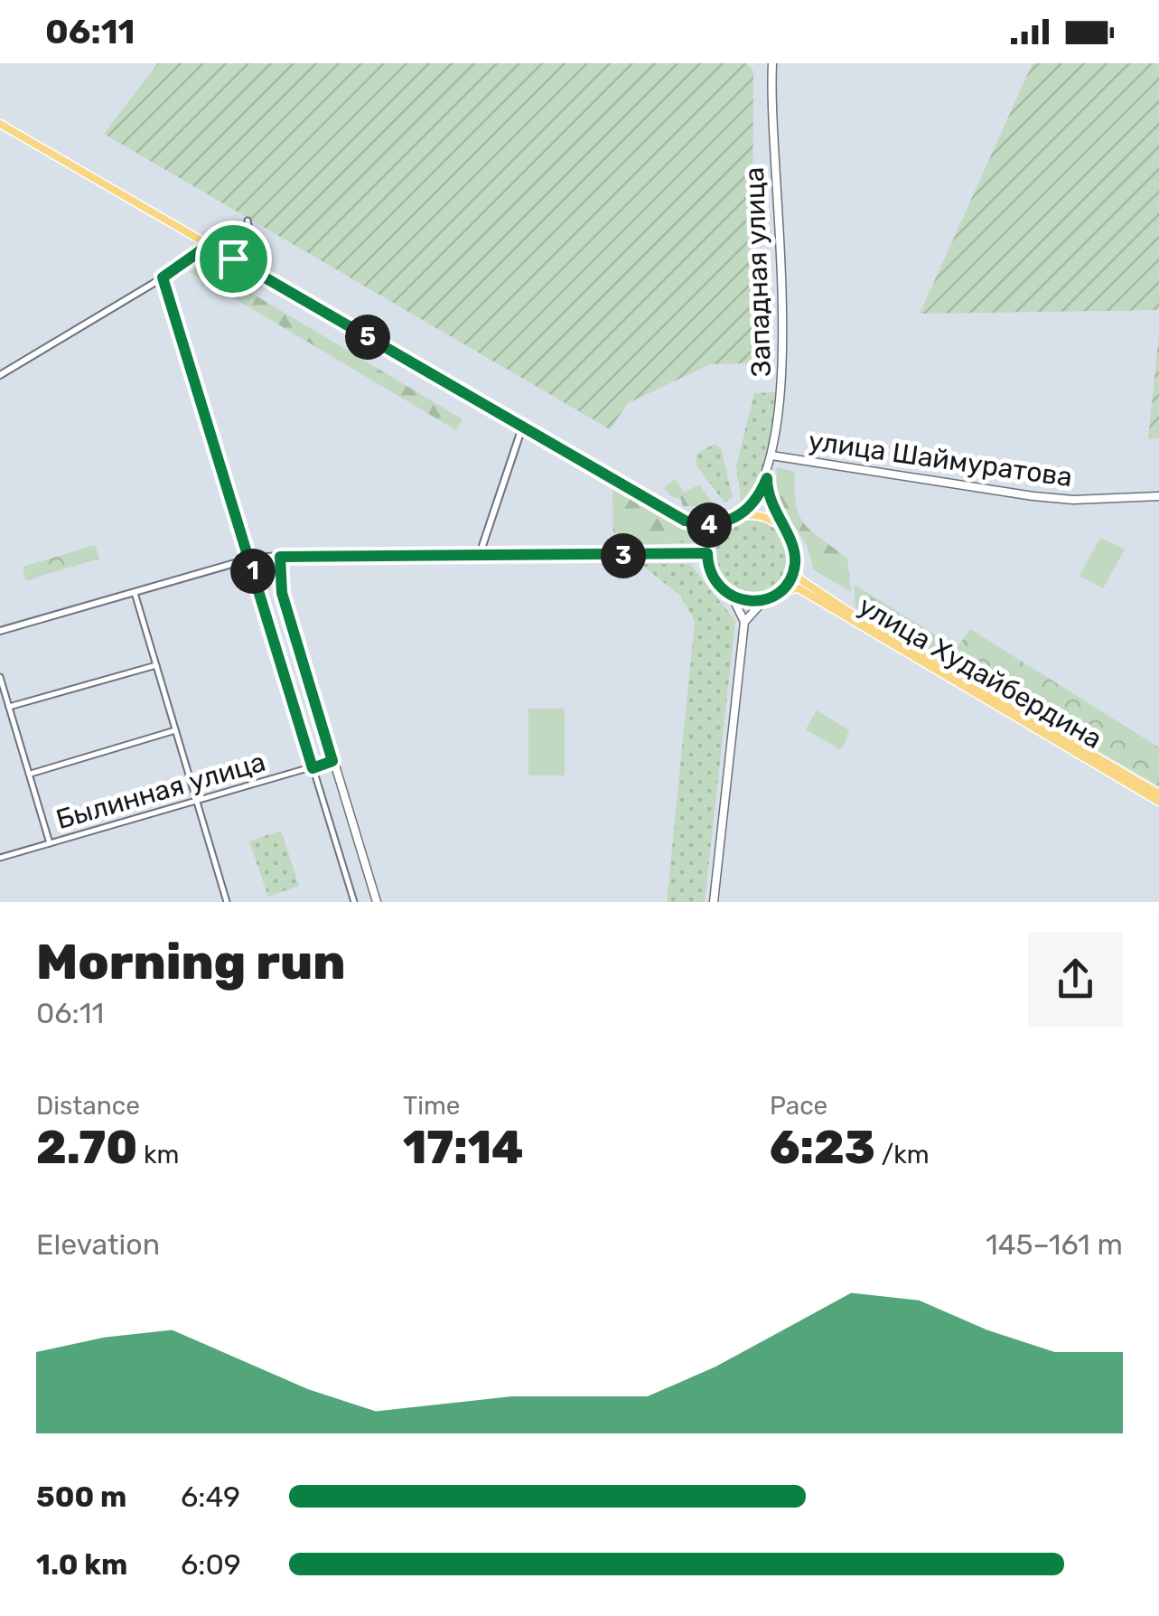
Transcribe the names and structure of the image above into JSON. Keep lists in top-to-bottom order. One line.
{"streets":{"main road":["Западная улица","улица Шаймуратова","улица Худайбердина"],"street":["Былинная улица"]},"crossings":[["Западная улица","улица Шаймуратова"],["Западная улица","улица Худайбердина"]],"page":{"status":"06:11","pins":["5","4","3","1"],"heading":["Morning run","06:11"],"stats":[["Distance","2.70 km"],["Time","17:14"],["Pace","6:23 /km"]],"chart":["Elevation","145–161 m"],"list":[{"name":"500 m","note":"6:49"},{"name":"1.0 km","note":"6:09"}]}}
